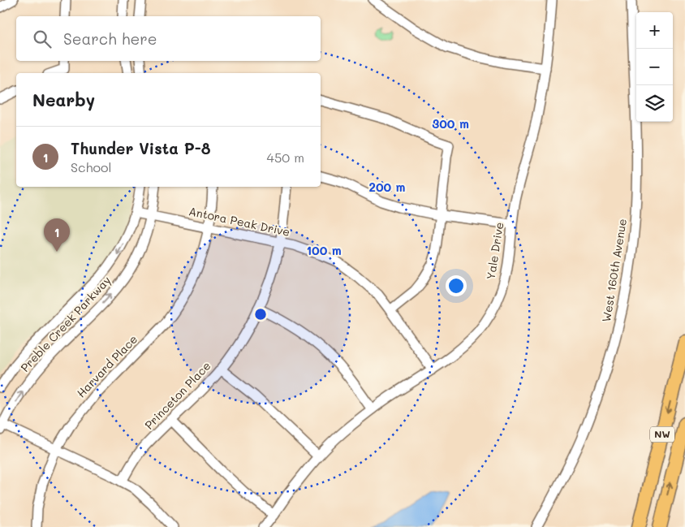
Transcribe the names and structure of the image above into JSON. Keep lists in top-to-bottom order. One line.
{"streets":{"highway":["NW"],"street":["Antora Peak Drive","Yale Drive","West 160th Avenue","Preble Creek Parkway","Harvard Place","Princeton Place"]},"crossings":[["Antora Peak Drive","Yale Drive"],["Antora Peak Drive","Preble Creek Parkway"],["Antora Peak Drive","Harvard Place"],["Antora Peak Drive","Princeton Place"]],"page":{"map_buttons":["+","−"],"search":"Search here","heading":"Nearby","list":[{"mark":"1","name":"Thunder Vista P-8","note":"School","value":"450 m"}],"pins":"1"},"rings":["300 m","200 m","100 m"]}
